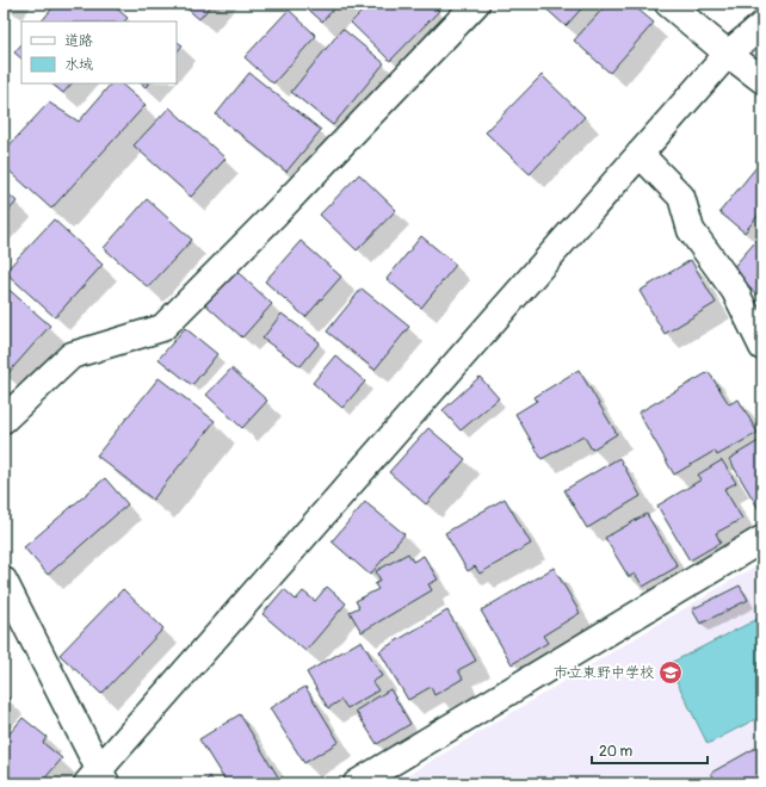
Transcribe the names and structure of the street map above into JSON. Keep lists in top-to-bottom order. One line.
{"places":{"school or university":["市立東野中学校"]},"legend":["道路","水域"],"scale_bar":"20 m"}
